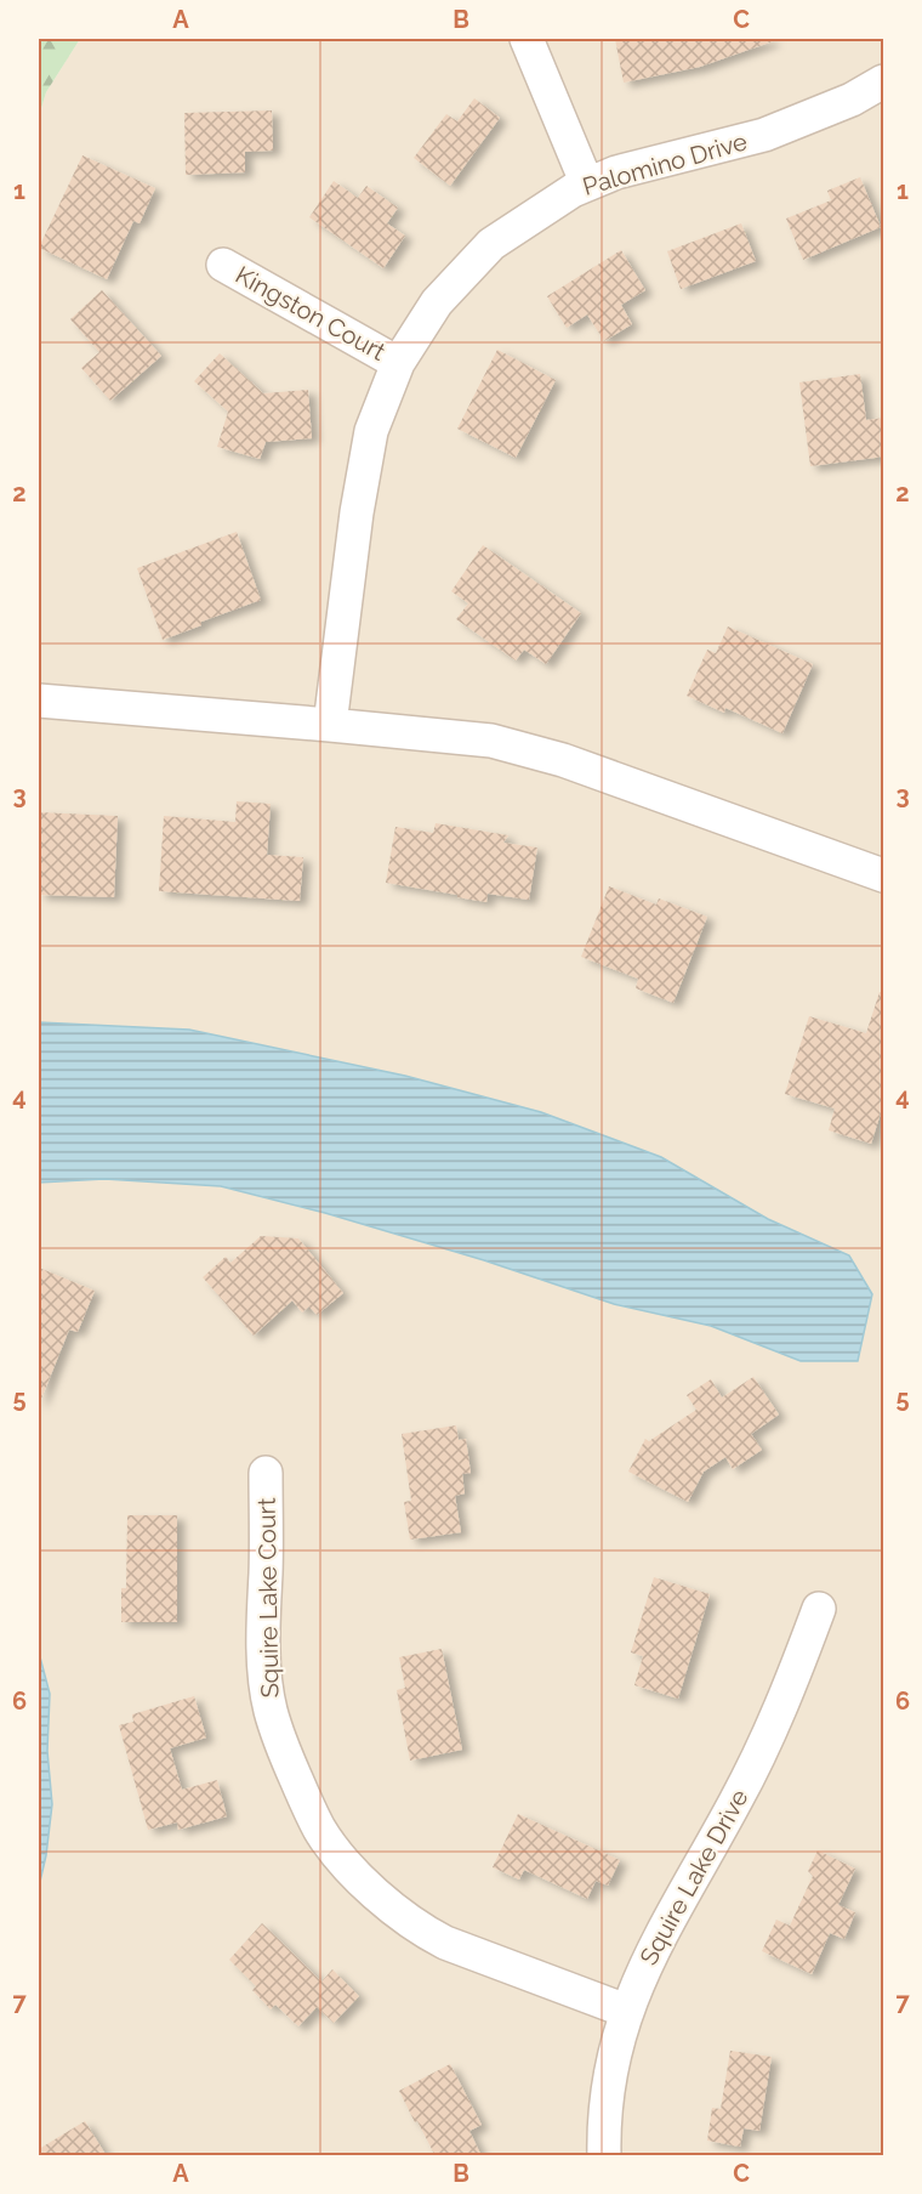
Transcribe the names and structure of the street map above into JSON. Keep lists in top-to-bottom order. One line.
{"streets":{"street":["Palomino Drive","Kingston Court","Squire Lake Court","Squire Lake Drive"]},"crossings":[["Palomino Drive","Kingston Court"],["Squire Lake Court","Squire Lake Drive"]],"grid":{"columns":["A","B","C"],"rows":["1","2","3","4","5","6","7"]}}
